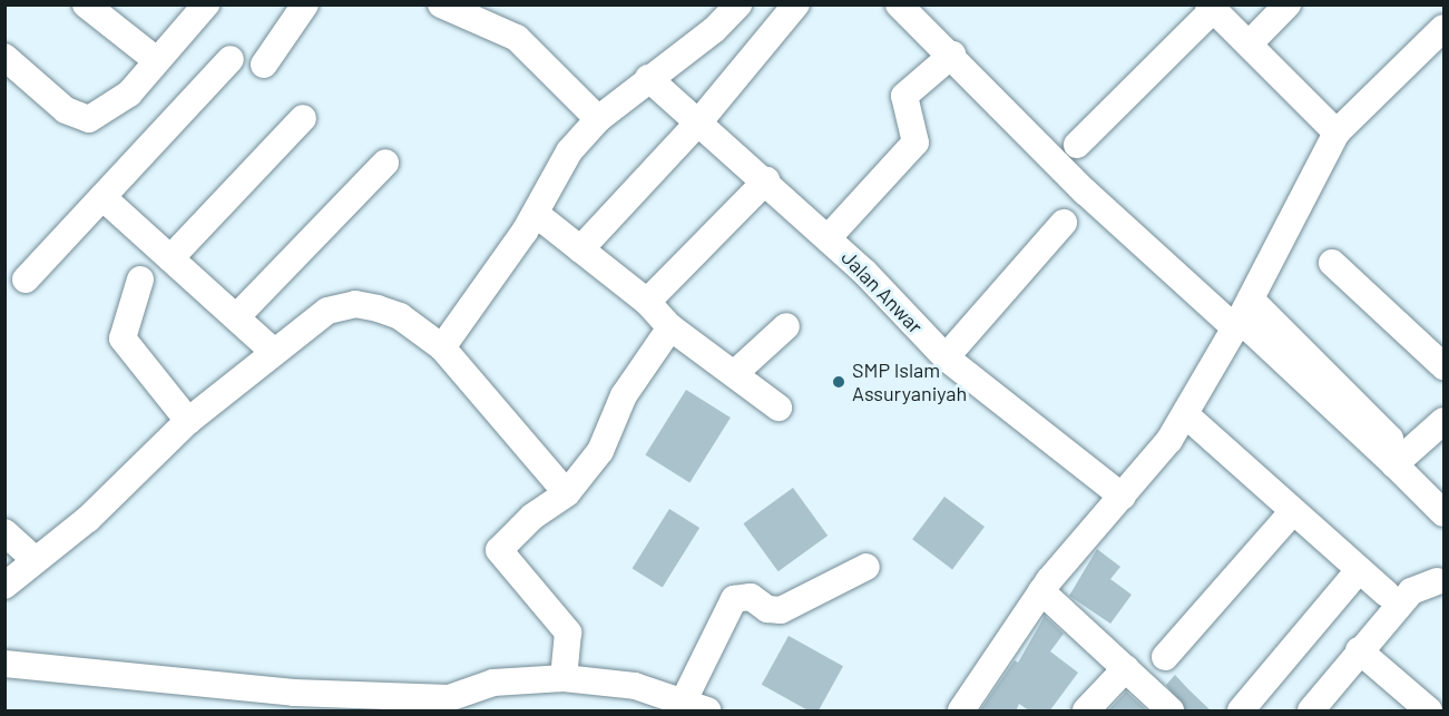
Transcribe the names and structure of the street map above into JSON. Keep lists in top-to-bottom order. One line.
{"streets":{"street":["Jalan Anwar"]},"places":["SMP Islam Assuryaniyah"]}
